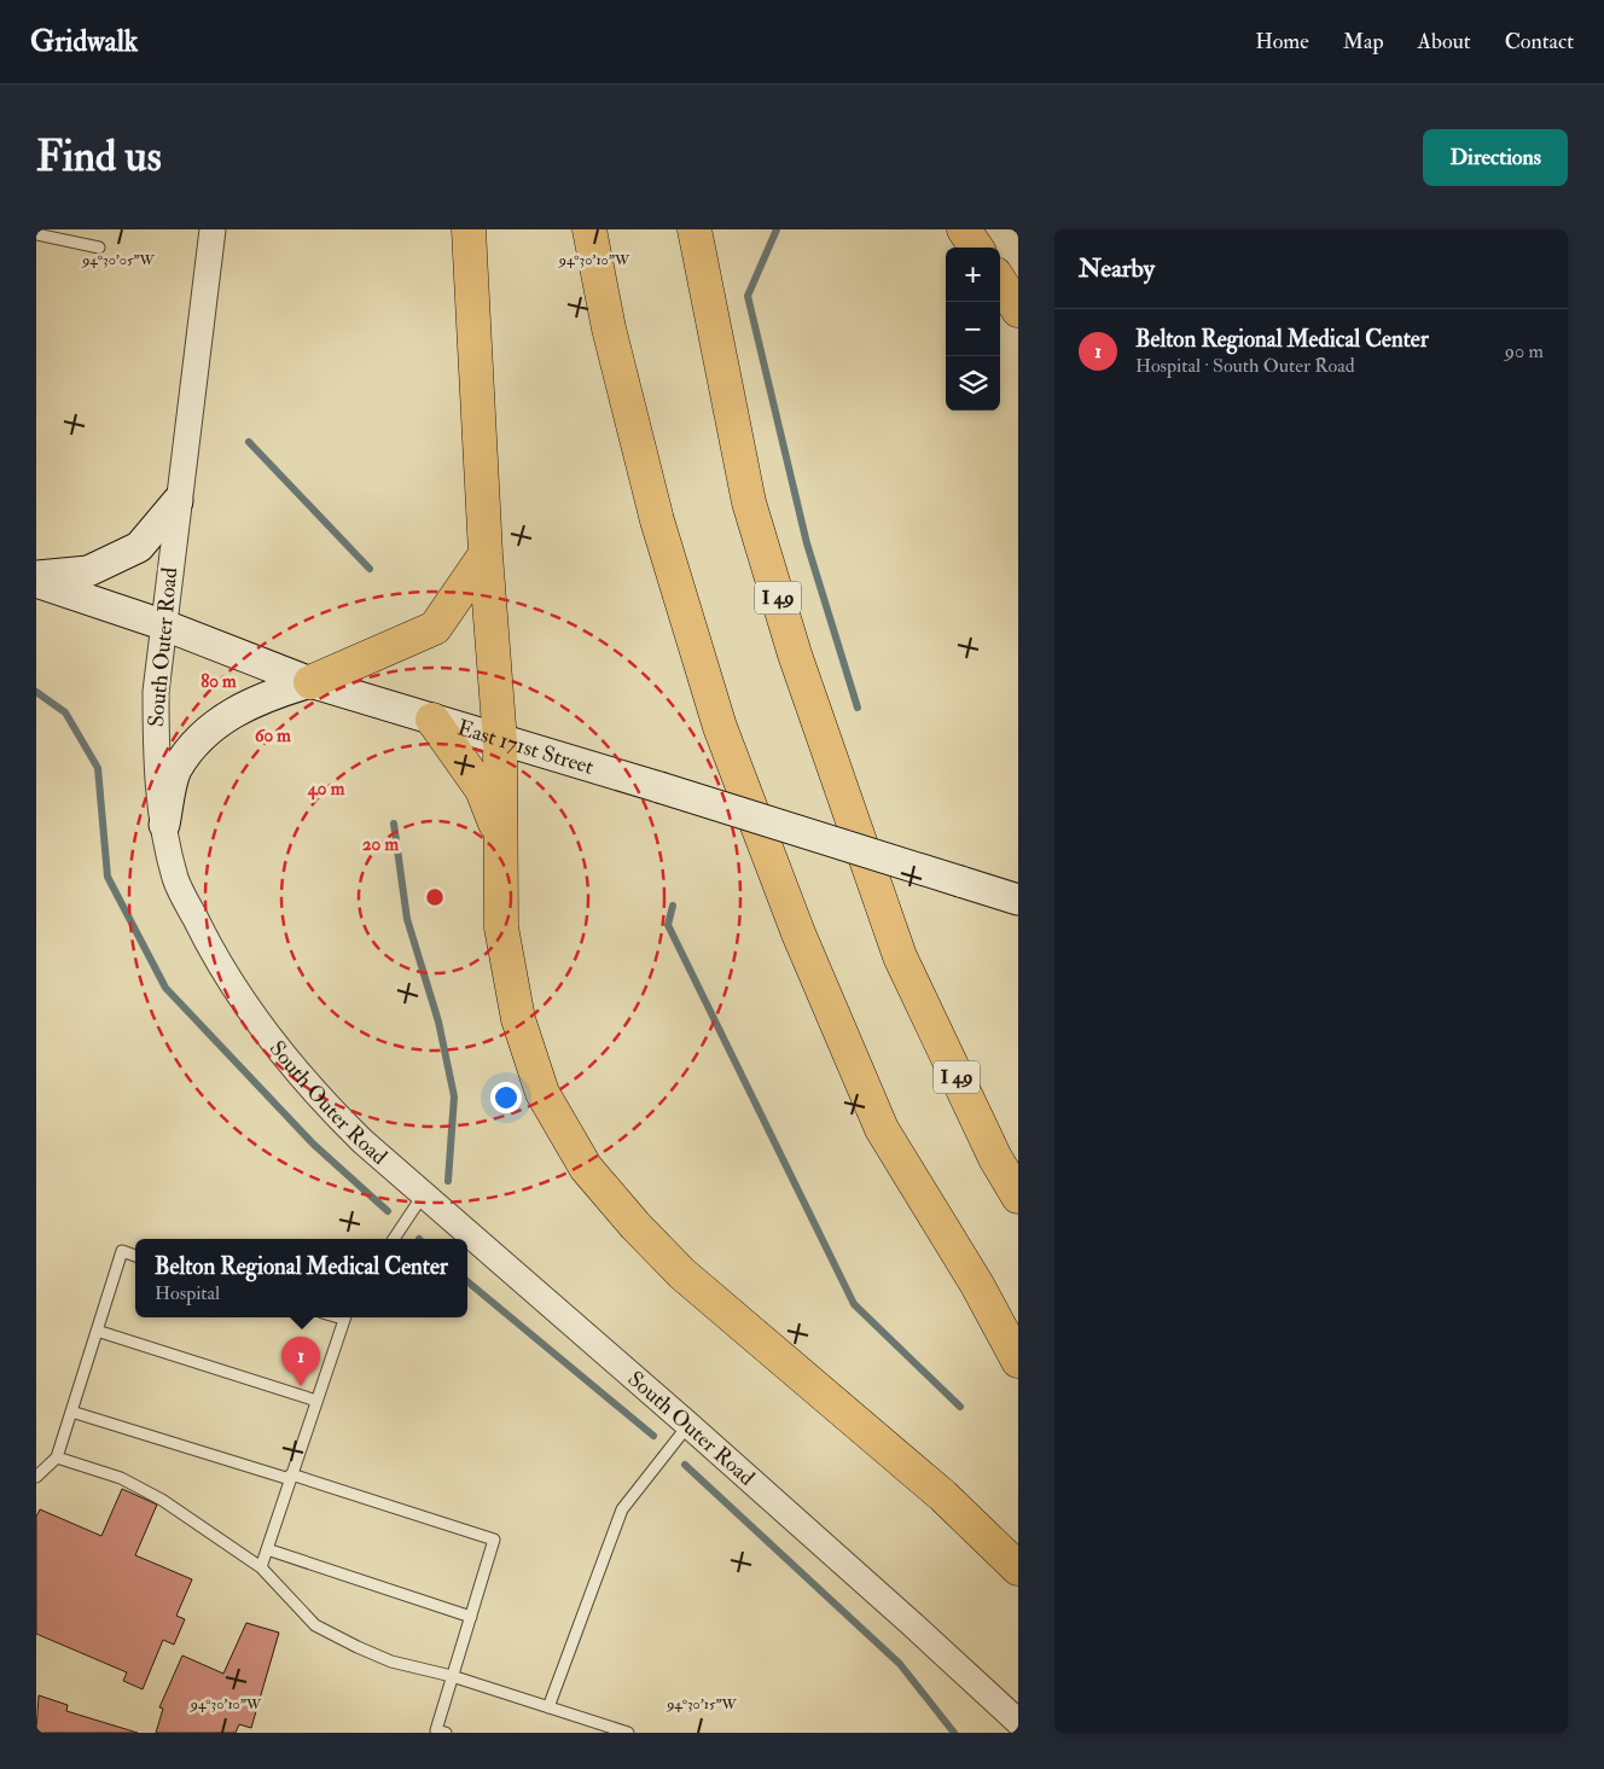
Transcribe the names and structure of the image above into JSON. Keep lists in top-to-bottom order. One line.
{"streets":{"highway":["I 49"],"main road":["East 171st Street"],"street":["South Outer Road"]},"crossings":[["South Outer Road","East 171st Street"]],"page":{"header":"Gridwalk","nav":["Home","Map","About","Contact"],"buttons":"Directions","title":"Find us","heading":"Nearby","map_buttons":["+","−"],"list":[{"mark":"1","name":"Belton Regional Medical Center","note":"Hospital · South Outer Road","value":"90 m"}],"popup":["Belton Regional Medical Center","Hospital"],"pins":"1"},"coordinates":["94°30'05\"W","94°30'10\"W","94°30'15\"W"],"rings":["80 m","60 m","40 m","20 m"]}
